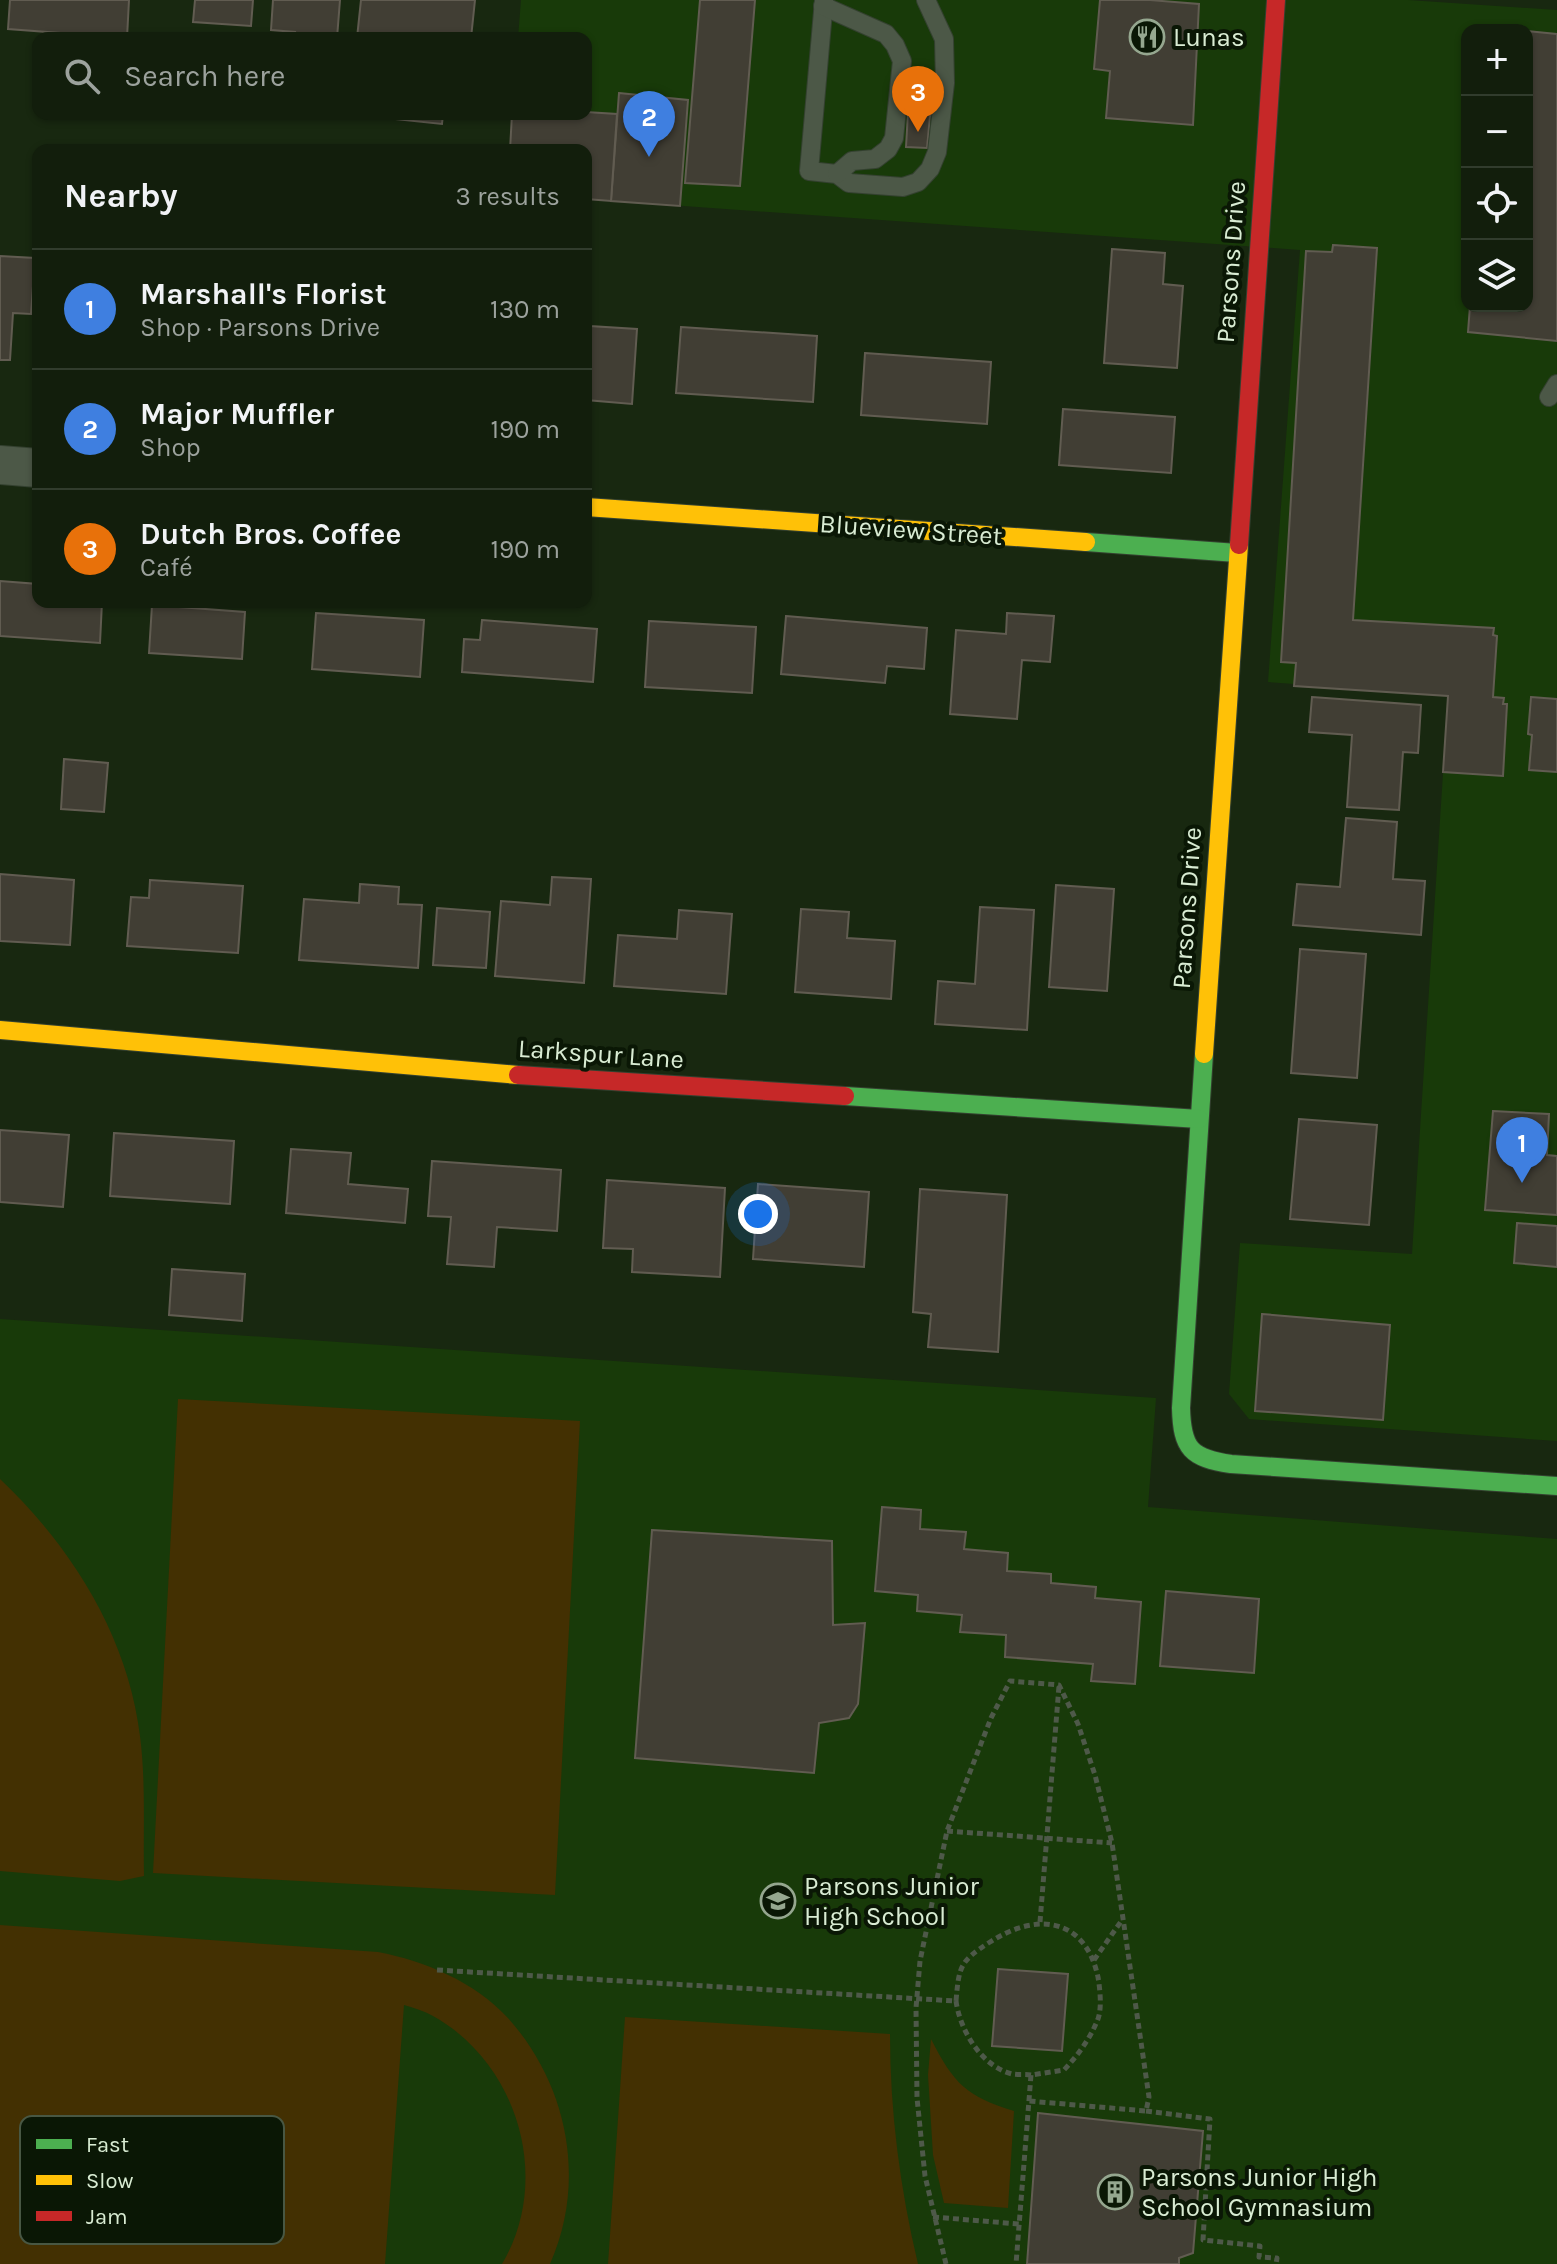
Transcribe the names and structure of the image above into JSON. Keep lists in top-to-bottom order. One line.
{"streets":{"street":["Parsons Drive","Blueview Street","Larkspur Lane"]},"crossings":[["Parsons Drive","Blueview Street"],["Parsons Drive","Larkspur Lane"]],"places":{"restaurant":["Lunas"],"school or university":["Parsons Junior High School"],"building":["Parsons Junior High School Gymnasium"]},"legend":["Fast","Slow","Jam"],"page":{"map_buttons":["+","−"],"search":"Search here","pins":["3","2","1"],"heading":["Nearby","3 results"],"list":[{"mark":"1","name":"Marshall's Florist","note":"Shop · Parsons Drive","value":"130 m"},{"mark":"2","name":"Major Muffler","note":"Shop","value":"190 m"},{"mark":"3","name":"Dutch Bros. Coffee","note":"Café","value":"190 m"}]}}
